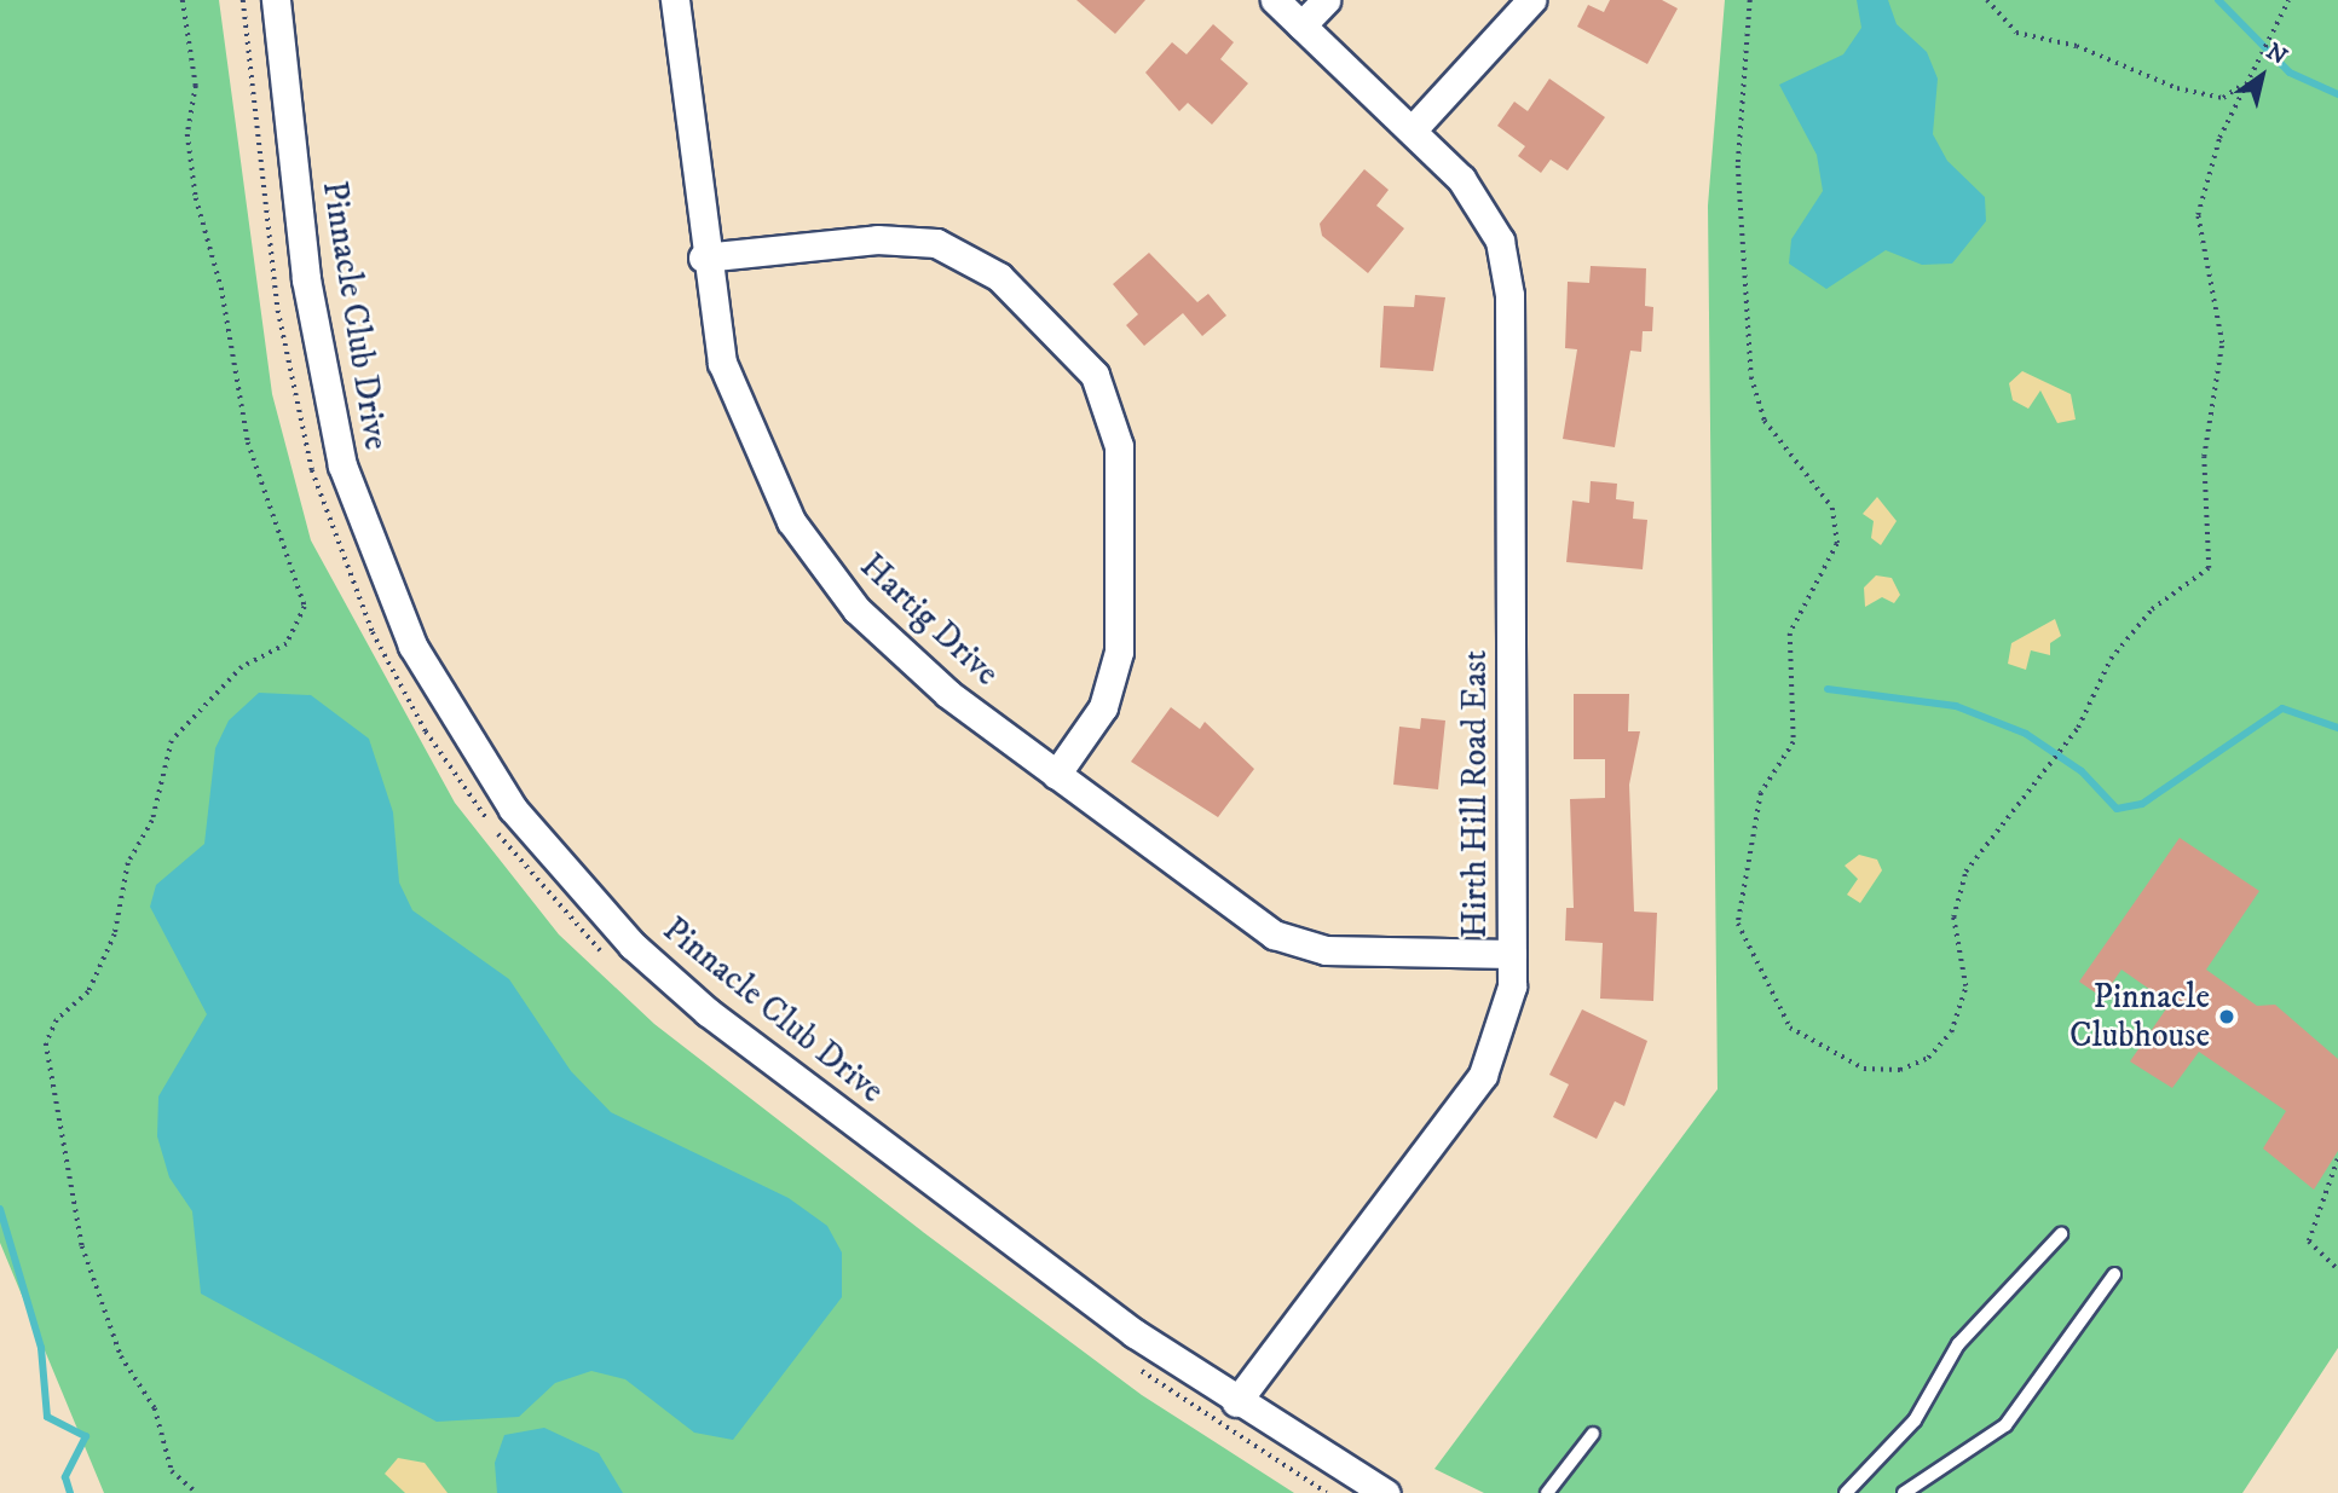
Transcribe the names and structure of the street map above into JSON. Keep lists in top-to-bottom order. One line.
{"streets":{"street":["Pinnacle Club Drive","Hartig Drive","Hirth Hill Road East"]},"crossings":[["Pinnacle Club Drive","Hirth Hill Road East"],["Hartig Drive","Hirth Hill Road East"]],"places":["Pinnacle Clubhouse"],"north":"top right"}
